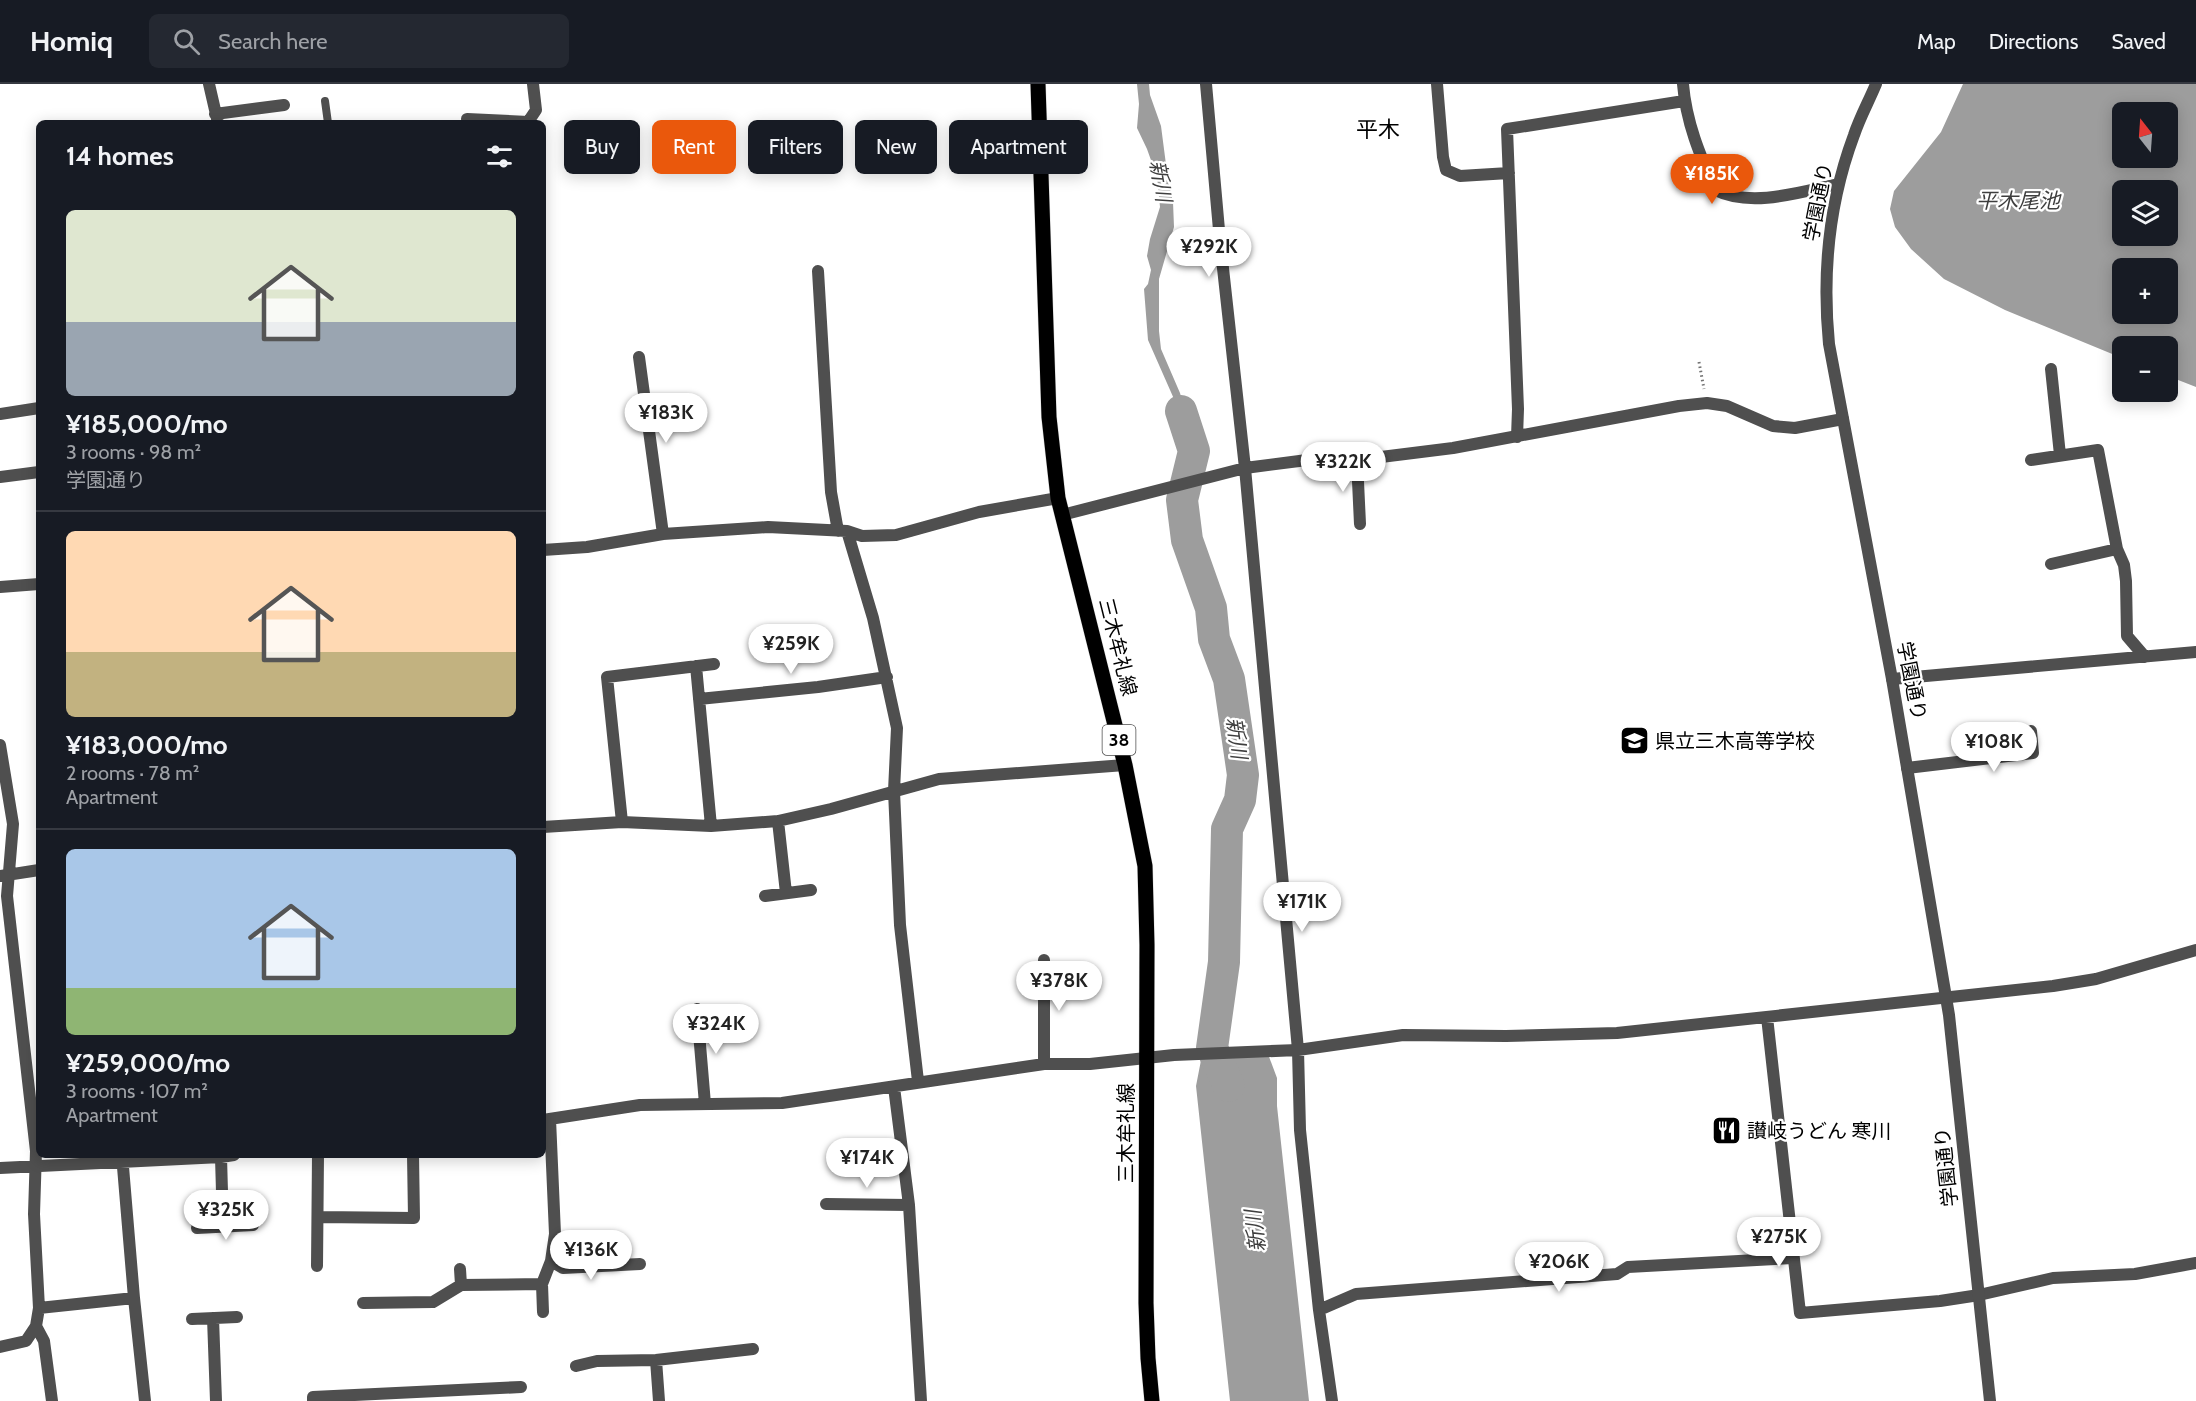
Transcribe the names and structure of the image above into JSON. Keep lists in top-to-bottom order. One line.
{"streets":{"main road":["三木牟礼線","38"],"street":["学園通り"]},"districts":["平木"],"water":["新川","平木尾池"],"places":{"school or university":["県立三木高等学校"],"restaurant":["讃岐うどん 寒川"]},"north":"top","page":{"header":"Homiq","search":"Search here","nav":["Map","Directions","Saved"],"map_buttons":["+","−"],"chip":["Buy","Rent","Filters","New","Apartment"],"heading":"14 homes","price":["¥185K","¥292K","¥183K","¥322K","¥259K","¥108K","¥171K","¥378K","¥324K","¥174K","¥325K","¥275K","¥136K","¥206K"],"list":[{"name":"¥185,000/mo","note":"3 rooms · 98 m² · 学園通り"},{"name":"¥183,000/mo","note":"2 rooms · 78 m² · Apartment"},{"name":"¥259,000/mo","note":"3 rooms · 107 m² · Apartment"}]}}
